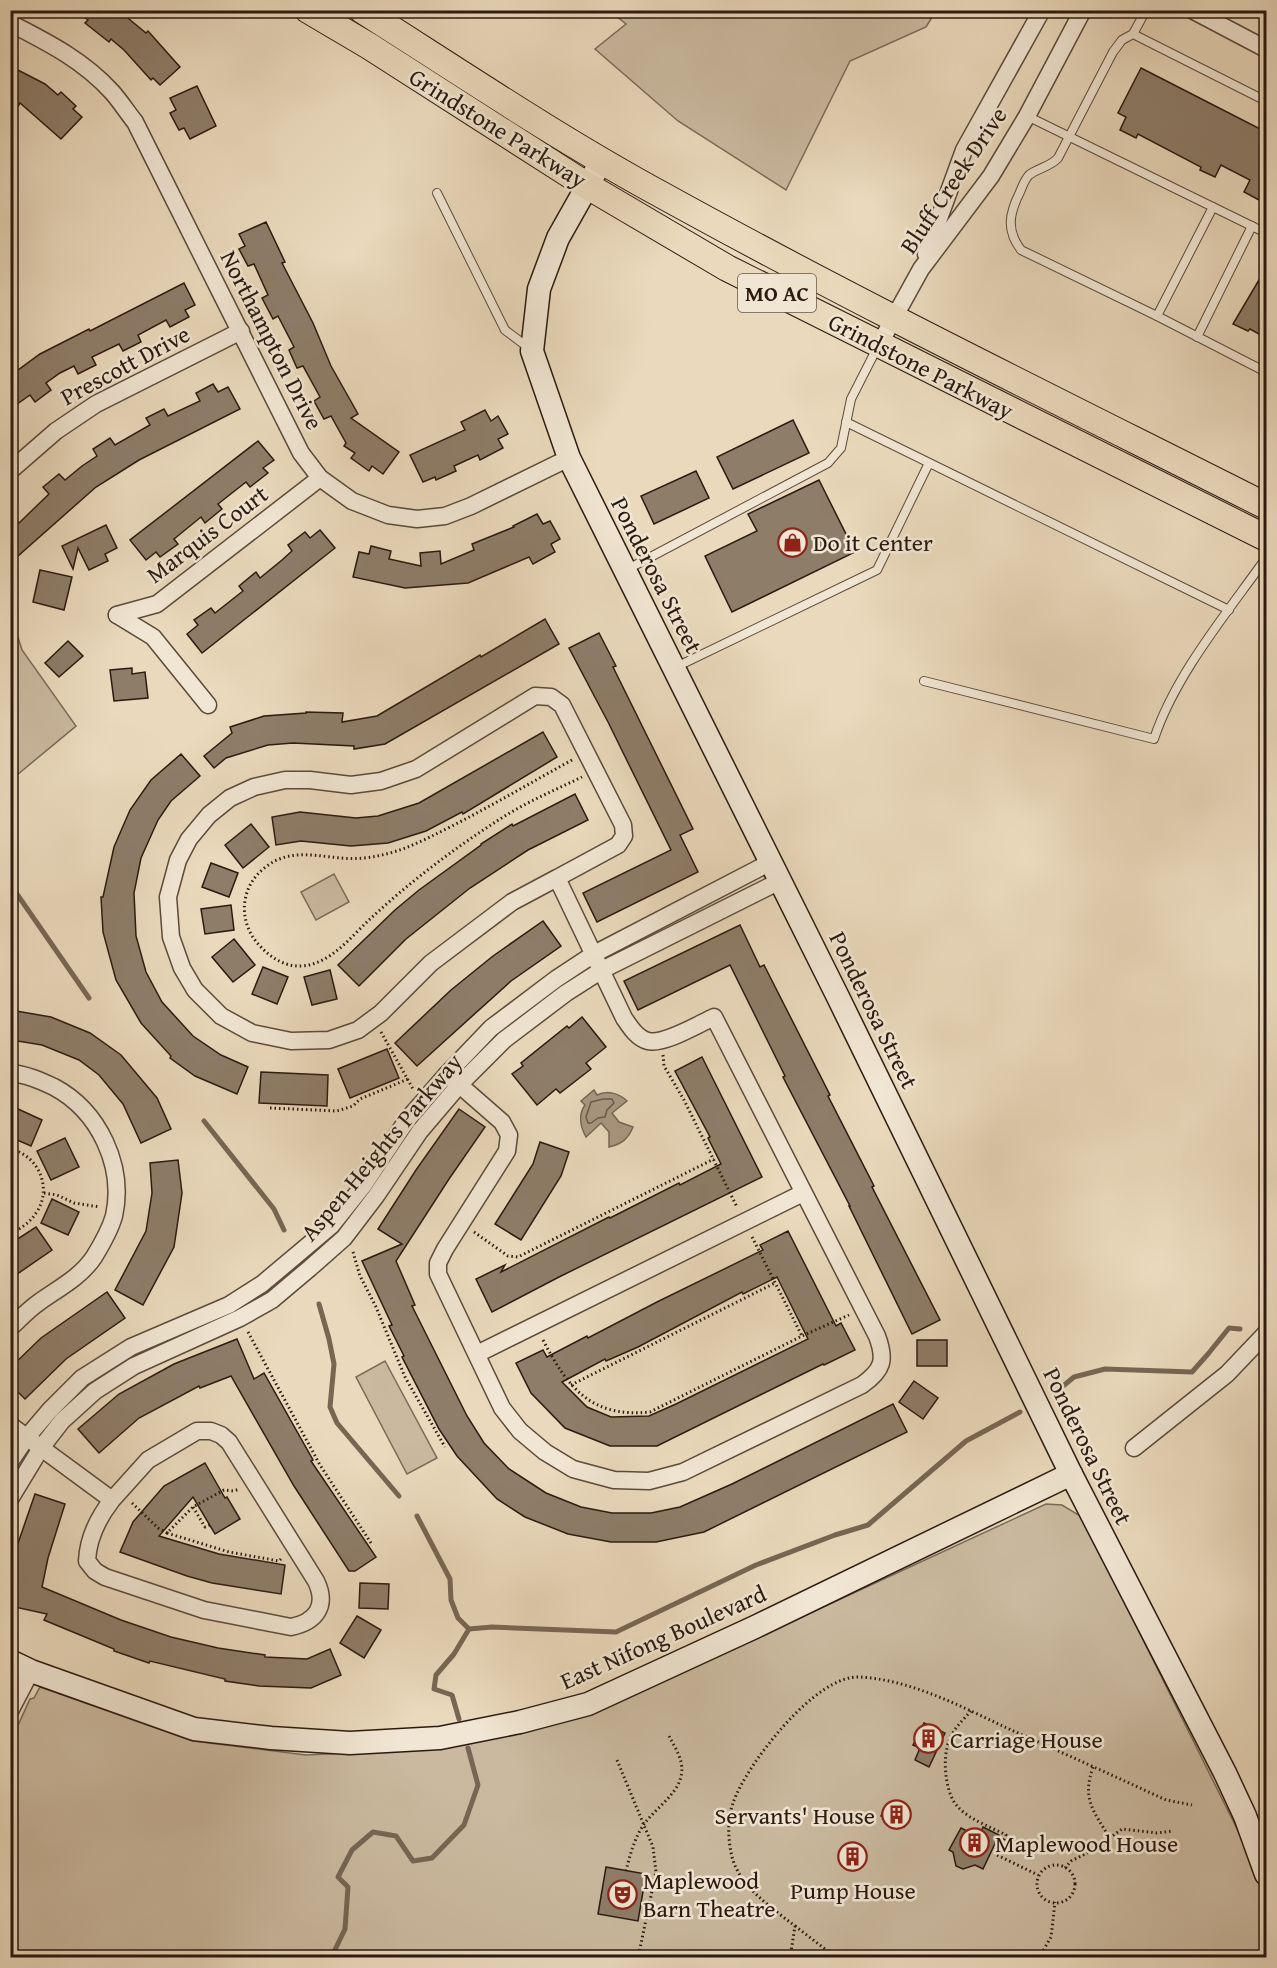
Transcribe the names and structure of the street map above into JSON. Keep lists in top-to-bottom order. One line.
{"streets":{"main road":["Grindstone Parkway","MO AC"],"street":["Bluff Creek Drive","Northampton Drive","Prescott Drive","Marquis Court","Ponderosa Street","Aspen Heights Parkway","East Nifong Boulevard"]},"crossings":[["Grindstone Parkway","Bluff Creek Drive"],["Grindstone Parkway","Ponderosa Street"],["Northampton Drive","Prescott Drive"],["Northampton Drive","Marquis Court"],["Northampton Drive","Ponderosa Street"],["Ponderosa Street","Aspen Heights Parkway"],["Ponderosa Street","East Nifong Boulevard"]],"places":{"shop":["Do it Center"],"building":["Carriage House","Servants' House","Maplewood House","Pump House"],"theatre":["Maplewood Barn Theatre"]}}
